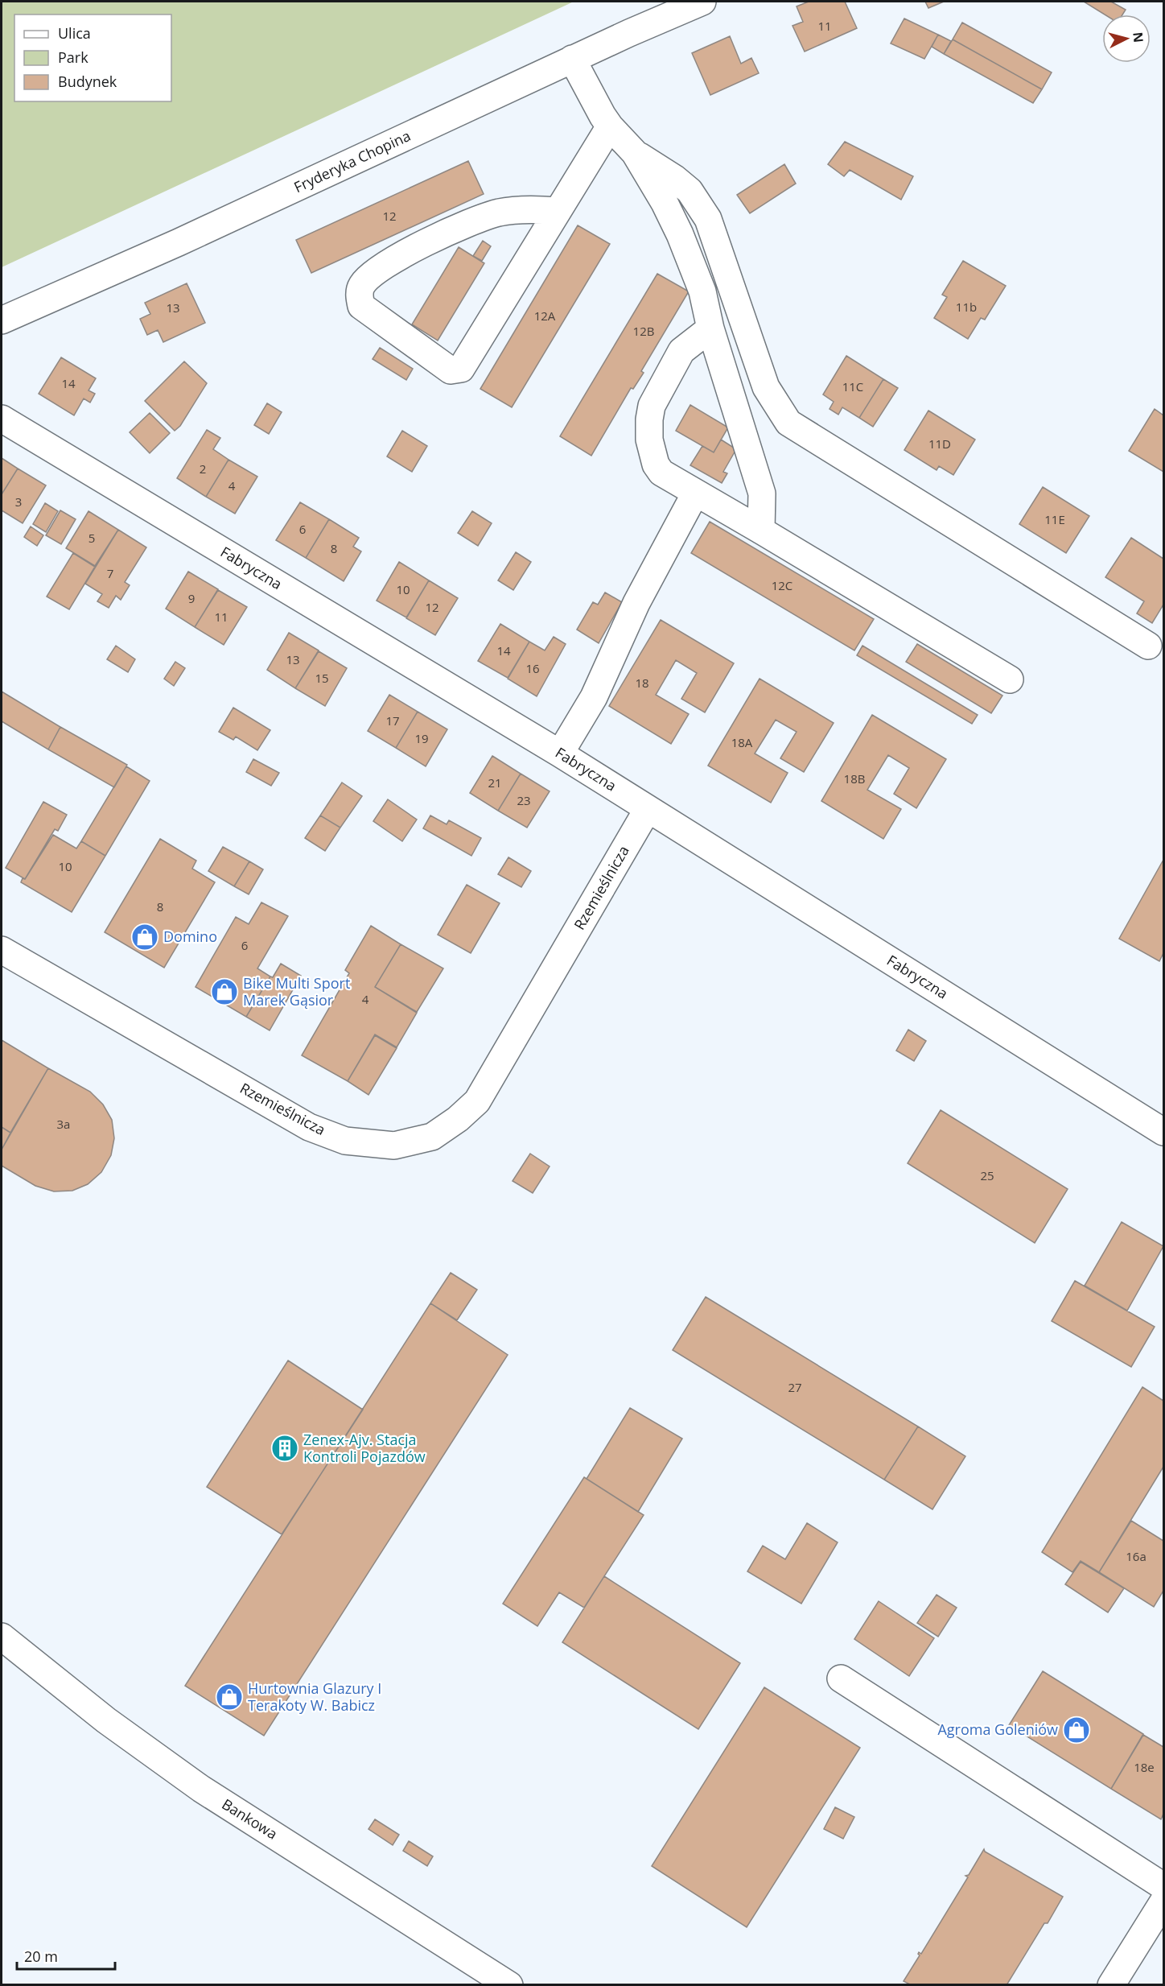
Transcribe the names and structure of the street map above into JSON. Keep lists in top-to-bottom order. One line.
{"streets":{"street":["Fryderyka Chopina","Fabryczna","Rzemieślnicza","Bankowa"]},"crossings":[["Fabryczna","Rzemieślnicza"]],"places":{"shop":["Domino","Bike Multi Sport Marek Gąsior","Hurtownia Glazury I Terakoty W. Babicz","Agroma Goleniów"],"building":["Zenex-Ajv. Stacja Kontroli Pojazdów"]},"house_numbers":["11","12","11b","13","12A","12B","14","11C","11D","2","4","3","11E","6","5","8","7","12C","10","9","12","11","14","13","16","15","18","17","19","18A","18B","21","23","10","8","6","4","3a","25","27","16a","18e"],"legend":["Ulica","Park","Budynek"],"scale_bar":"20 m","north":"right"}
